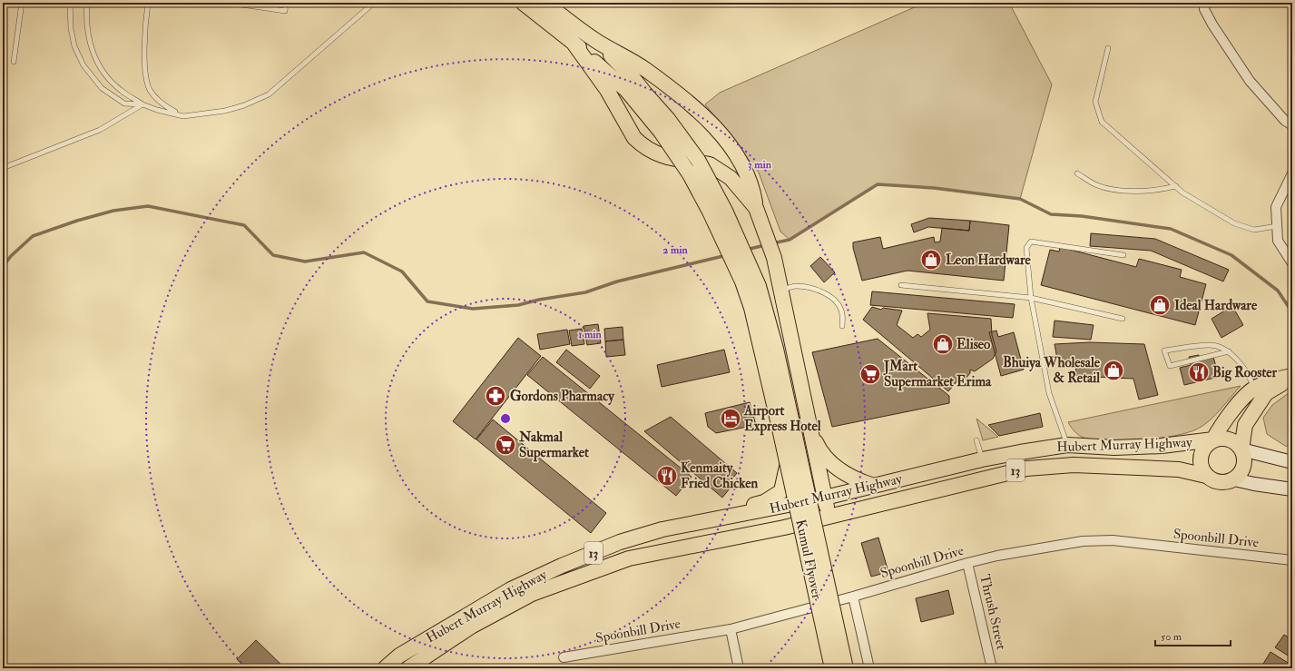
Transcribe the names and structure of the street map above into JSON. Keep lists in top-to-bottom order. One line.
{"streets":{"highway":["Hubert Murray Highway","13","Kumul Flyover"],"street":["Spoonbill Drive","Thrush Street"]},"crossings":[["Spoonbill Drive","Thrush Street"]],"places":{"shop":["Leon Hardware","Ideal Hardware","Eliseo","Bhuiya Wholesale & Retail"],"restaurant":["Big Rooster","Kenmaity Fried Chicken"],"supermarket":["JMart Supermarket Erima","Nakmal Supermarket"],"pharmacy":["Gordons Pharmacy"],"hotel":["Airport Express Hotel"]},"scale_bar":"50 m","rings":["3 min","2 min","1 min"]}
